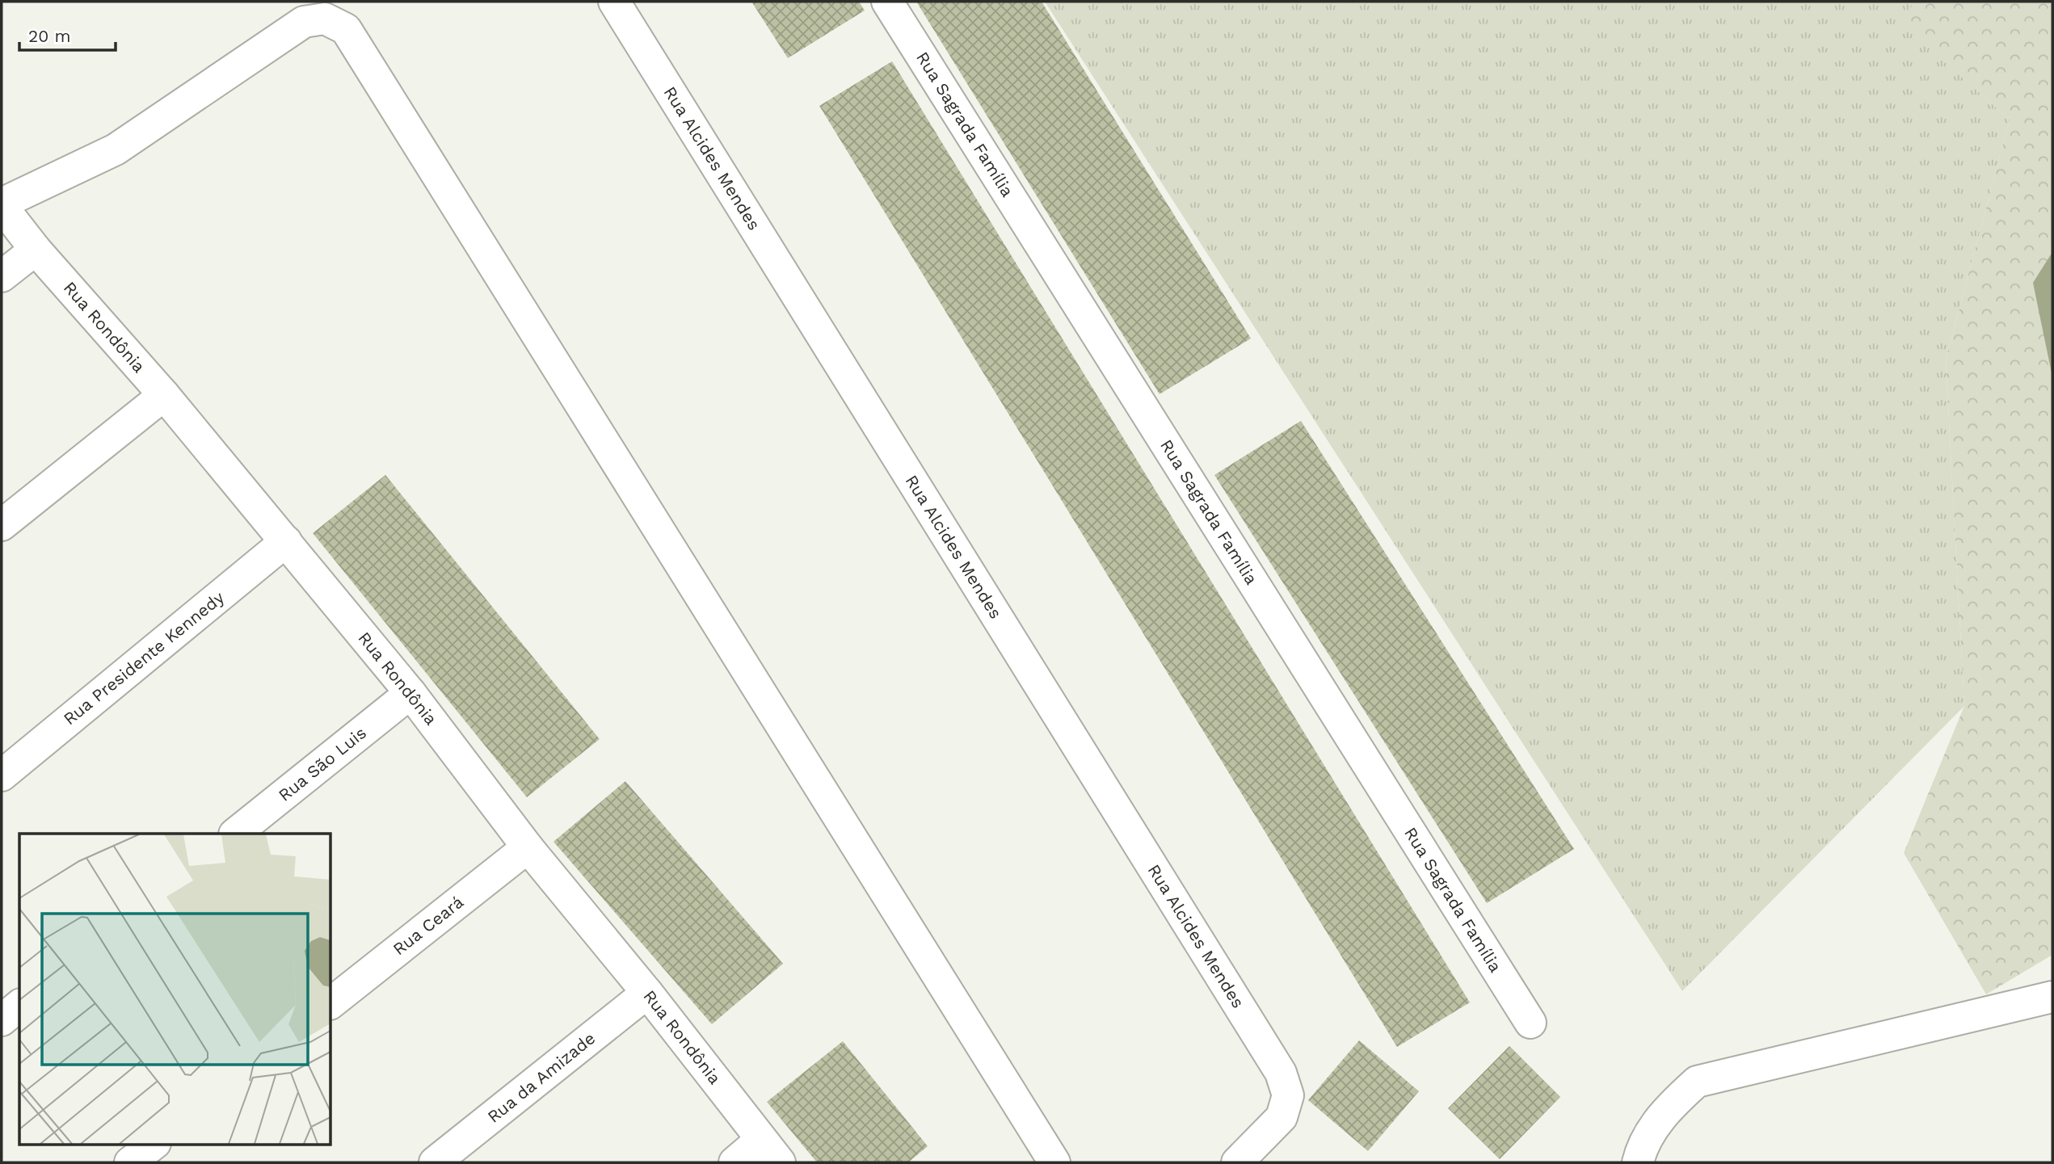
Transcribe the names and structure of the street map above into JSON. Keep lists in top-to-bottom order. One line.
{"streets":{"street":["Rua Sagrada Família","Rua Alcides Mendes","Rua Rondônia","Rua Presidente Kennedy","Rua São Luis","Rua Ceará","Rua da Amizade"]},"crossings":[["Rua Rondônia","Rua Presidente Kennedy"],["Rua Rondônia","Rua São Luis"],["Rua Rondônia","Rua Ceará"],["Rua Rondônia","Rua da Amizade"]],"scale_bar":"20 m"}
